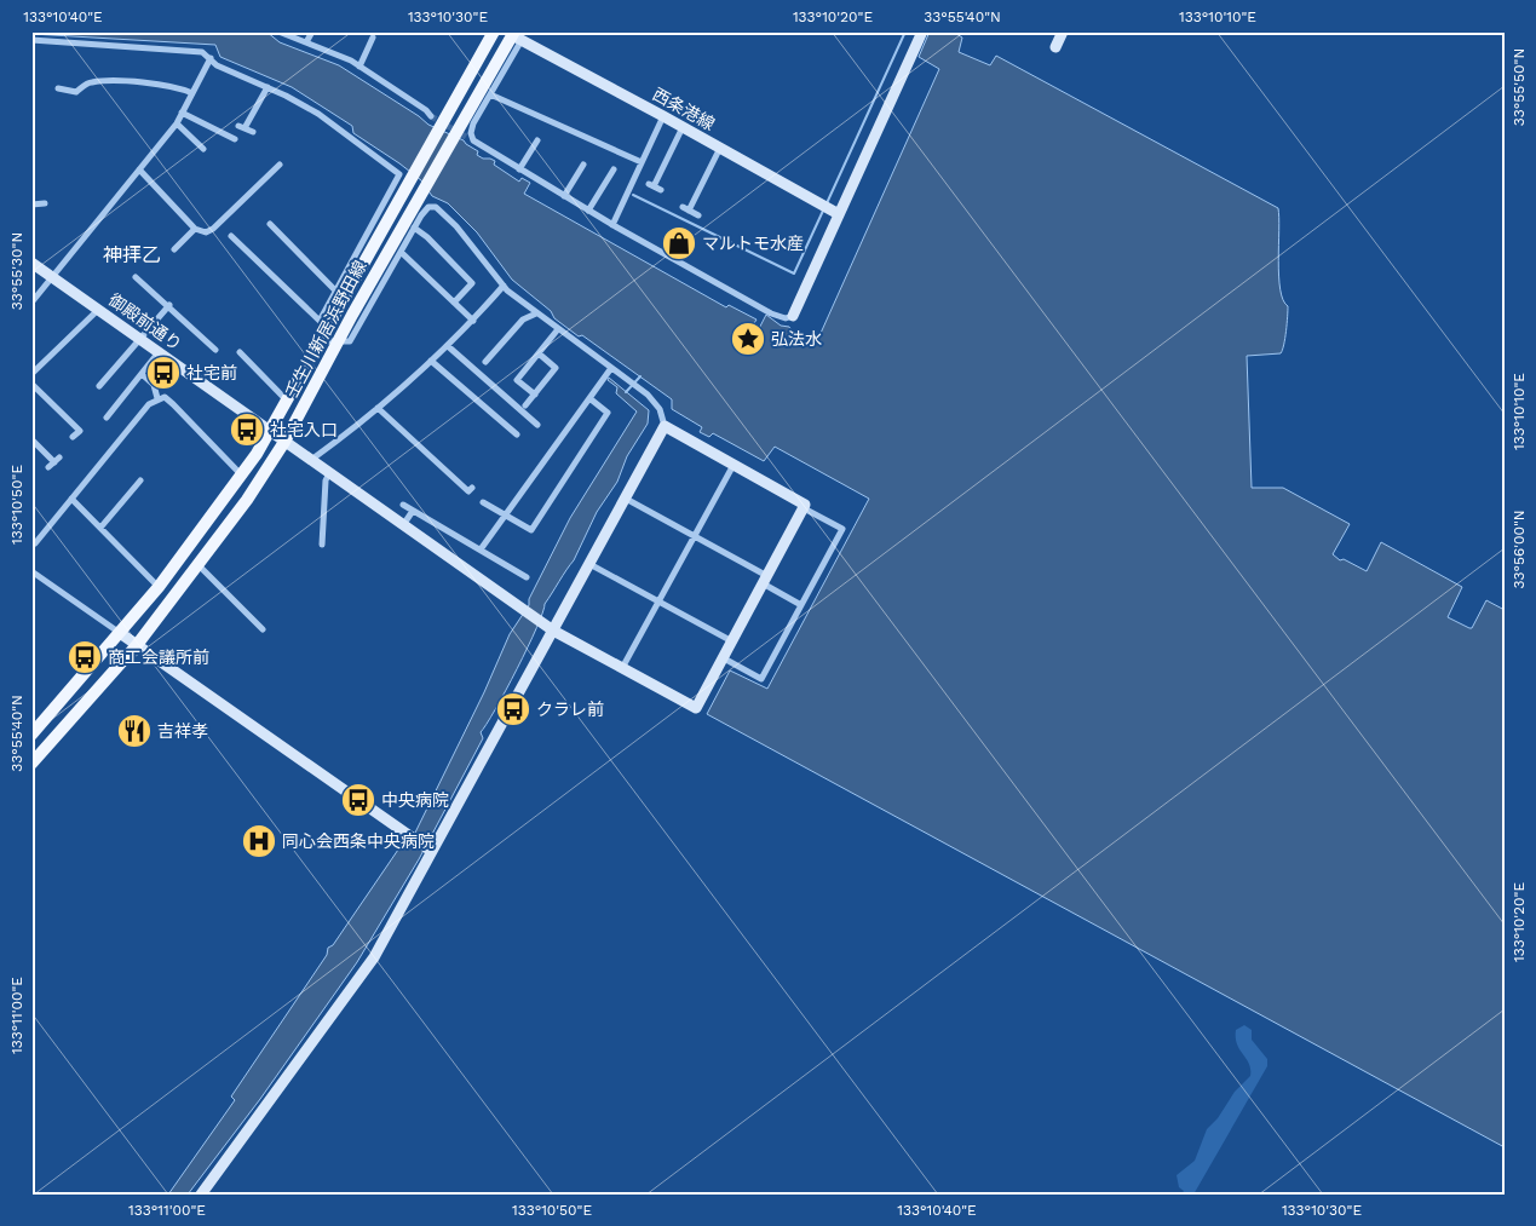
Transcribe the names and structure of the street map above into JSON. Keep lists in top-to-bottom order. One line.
{"streets":{"main road":["壬生川新居浜野田線"],"street":["西条港線","御殿前通り"]},"crossings":[["西条港線","壬生川新居浜野田線"],["御殿前通り","壬生川新居浜野田線"]],"districts":["神拝乙"],"places":{"shop":["マルトモ水産"],"place":["弘法水"],"bus stop":["社宅前","社宅入口","商工会議所前","クラレ前","中央病院"],"restaurant":["吉祥孝"],"hospital":["同心会西条中央病院"]},"coordinates":["133°10'40\"E","133°10'30\"E","133°10'20\"E","33°55'40\"N","133°10'10\"E","33°55'50\"N","33°55'30\"N","133°10'50\"E","33°56'00\"N","133°11'00\"E"]}
